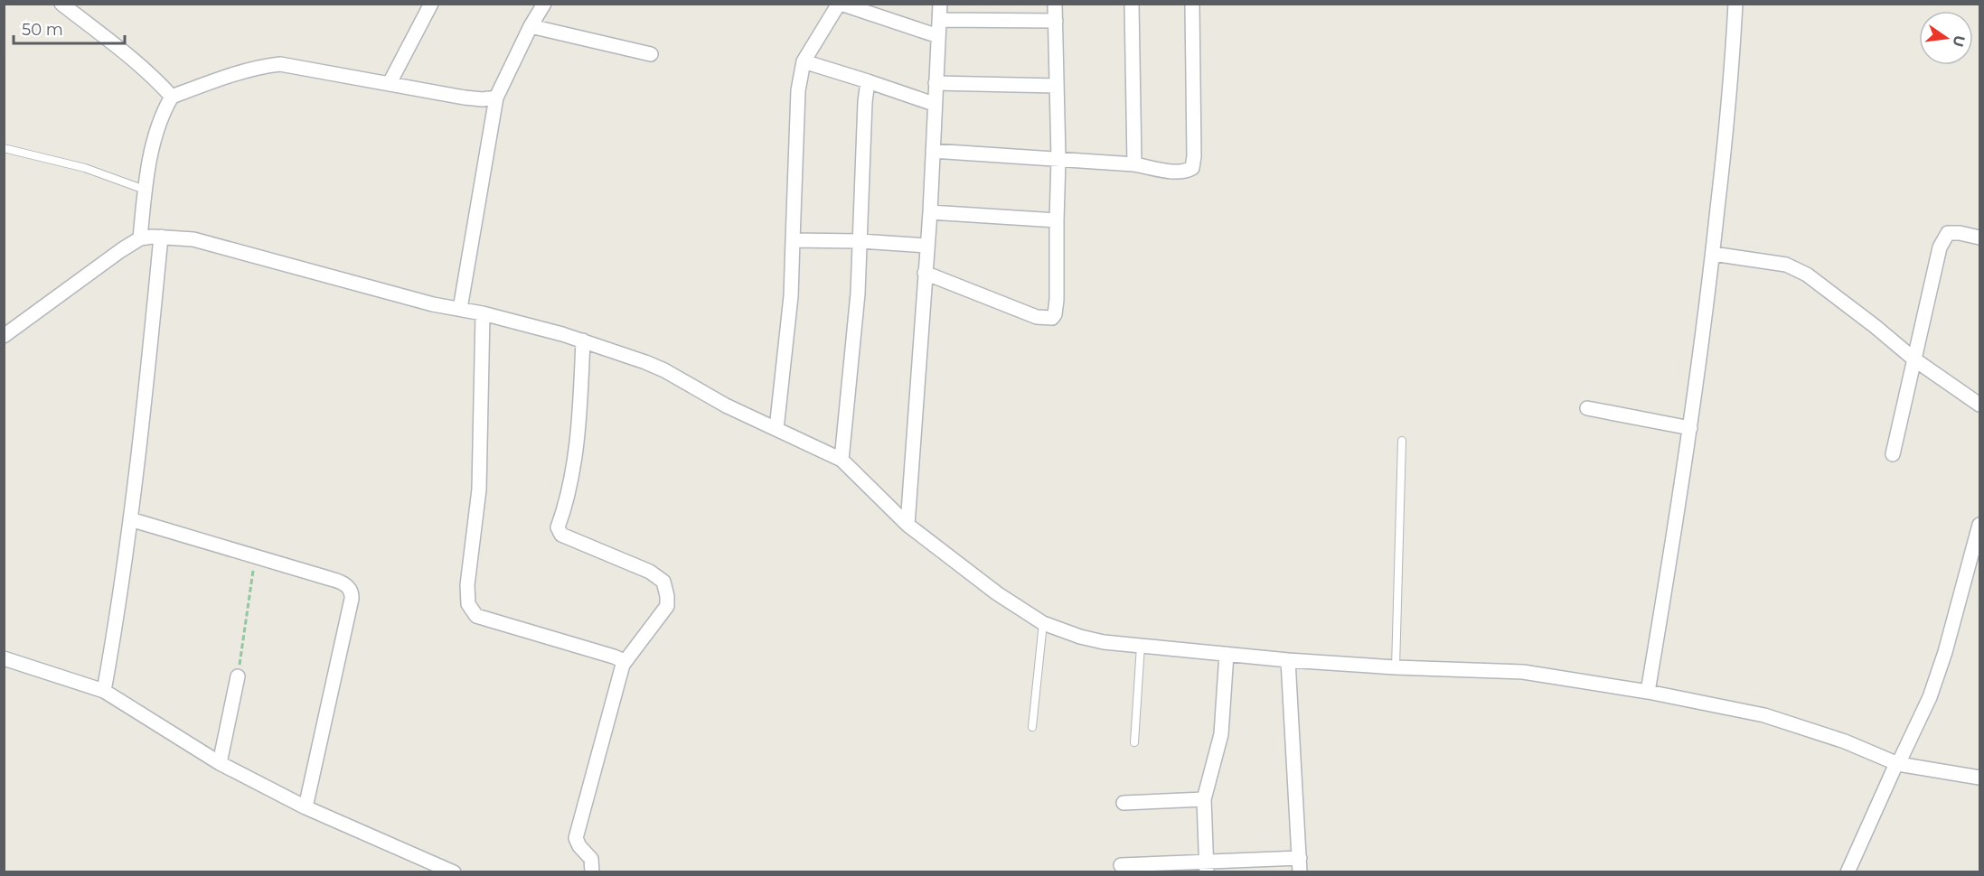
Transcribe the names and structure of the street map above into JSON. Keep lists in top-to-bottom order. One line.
{"scale_bar":"50 m","north":"right"}
